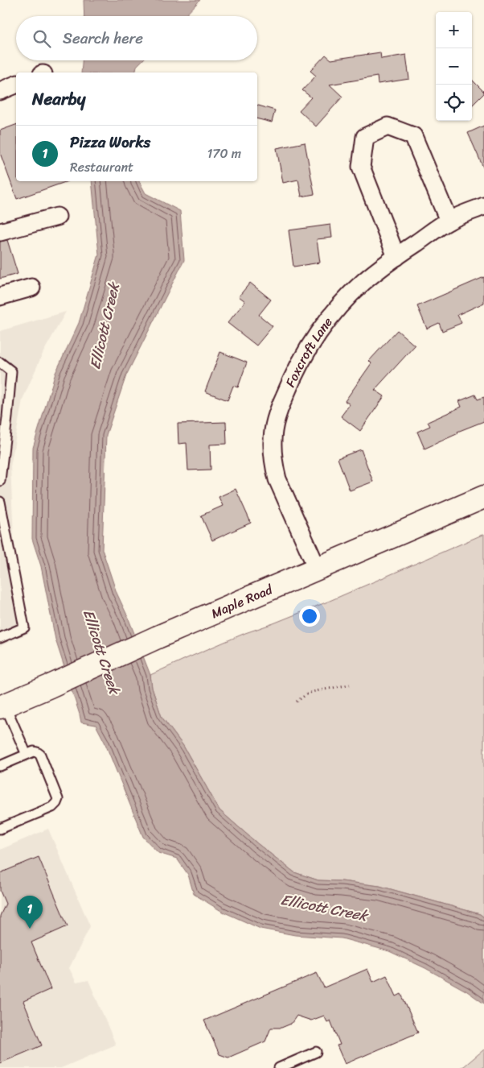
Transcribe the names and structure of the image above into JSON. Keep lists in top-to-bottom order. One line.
{"streets":{"main road":["Maple Road"],"street":["Foxcroft Lane"]},"crossings":[["Foxcroft Lane","Maple Road"]],"water":["Ellicott Creek"],"page":{"map_buttons":["+","−"],"search":"Search here","heading":"Nearby","list":[{"mark":"1","name":"Pizza Works","note":"Restaurant","value":"170 m"}],"pins":"1"}}
